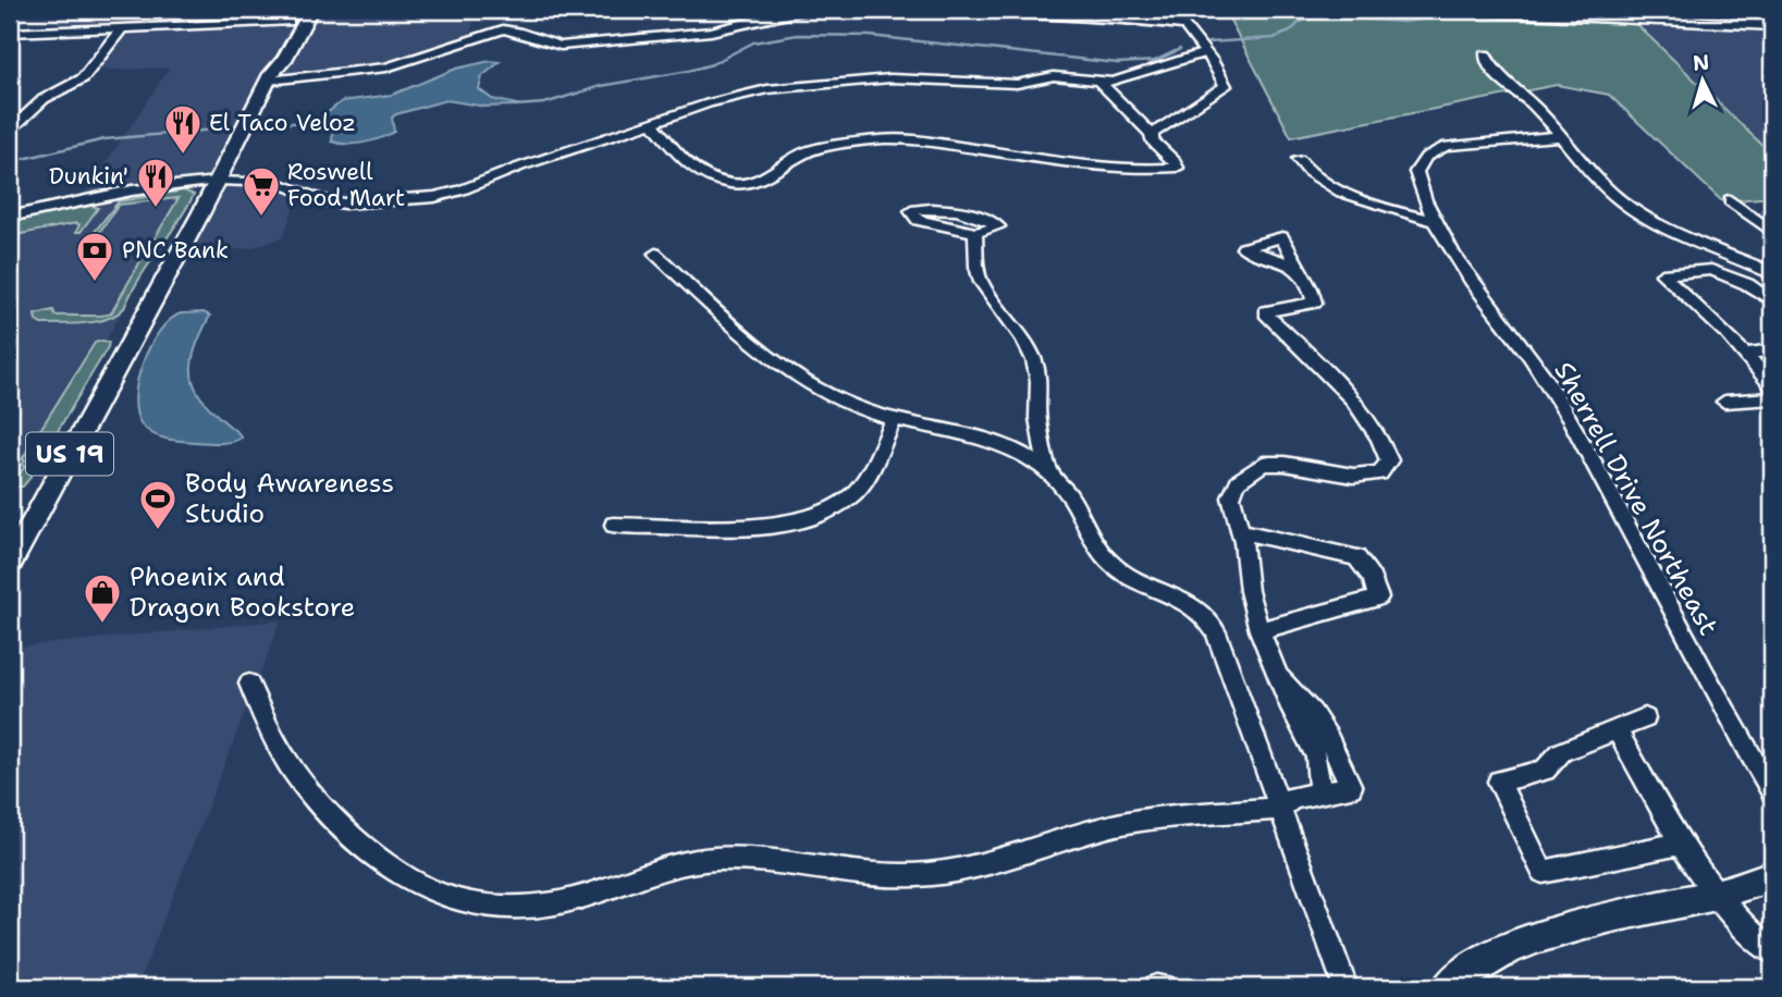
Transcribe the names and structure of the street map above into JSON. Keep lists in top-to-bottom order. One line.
{"streets":{"main road":["US 19"],"street":["Sherrell Drive Northeast"]},"places":{"restaurant":["El Taco Veloz","Dunkin'"],"supermarket":["Roswell Food Mart"],"bank":["PNC Bank"],"sports":["Body Awareness Studio"],"shop":["Phoenix and Dragon Bookstore"]},"north":"top"}
